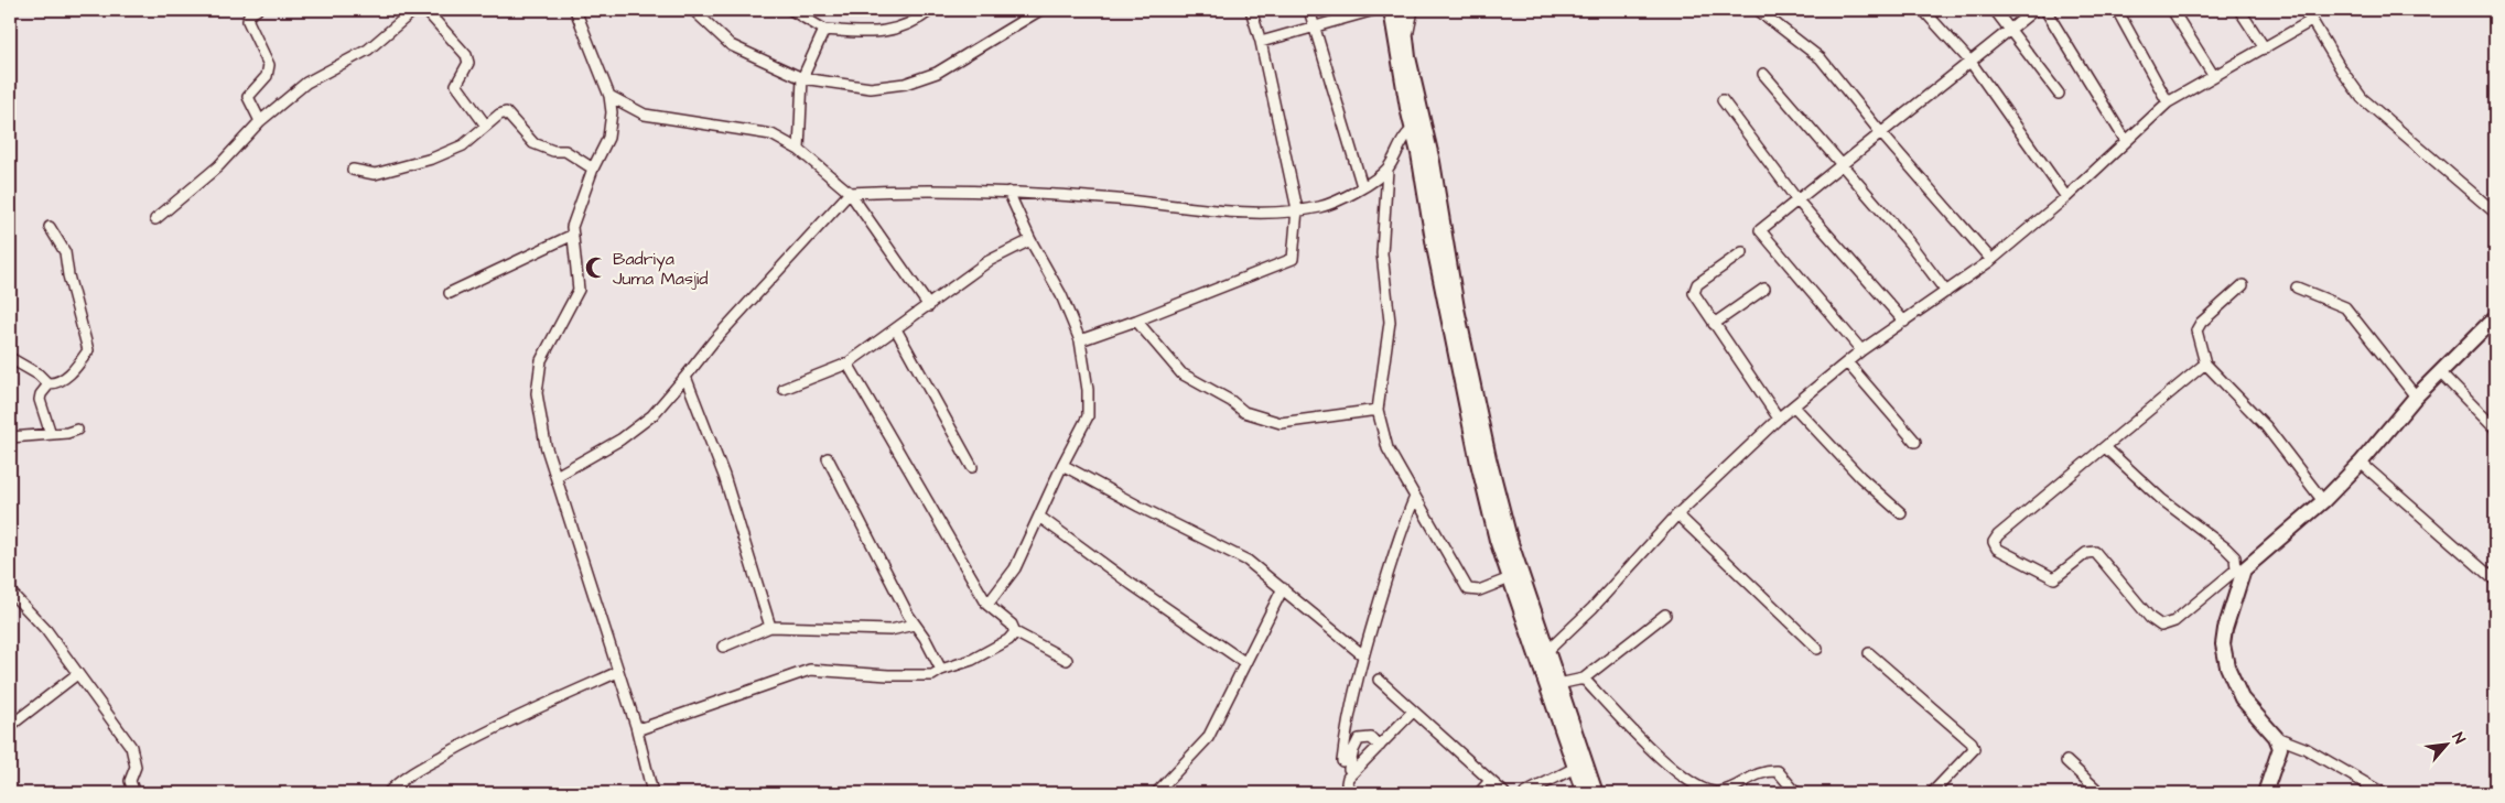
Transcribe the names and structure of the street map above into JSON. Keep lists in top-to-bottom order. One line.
{"places":{"mosque":["Badriya Juma Masjid"]},"north":"top right"}
